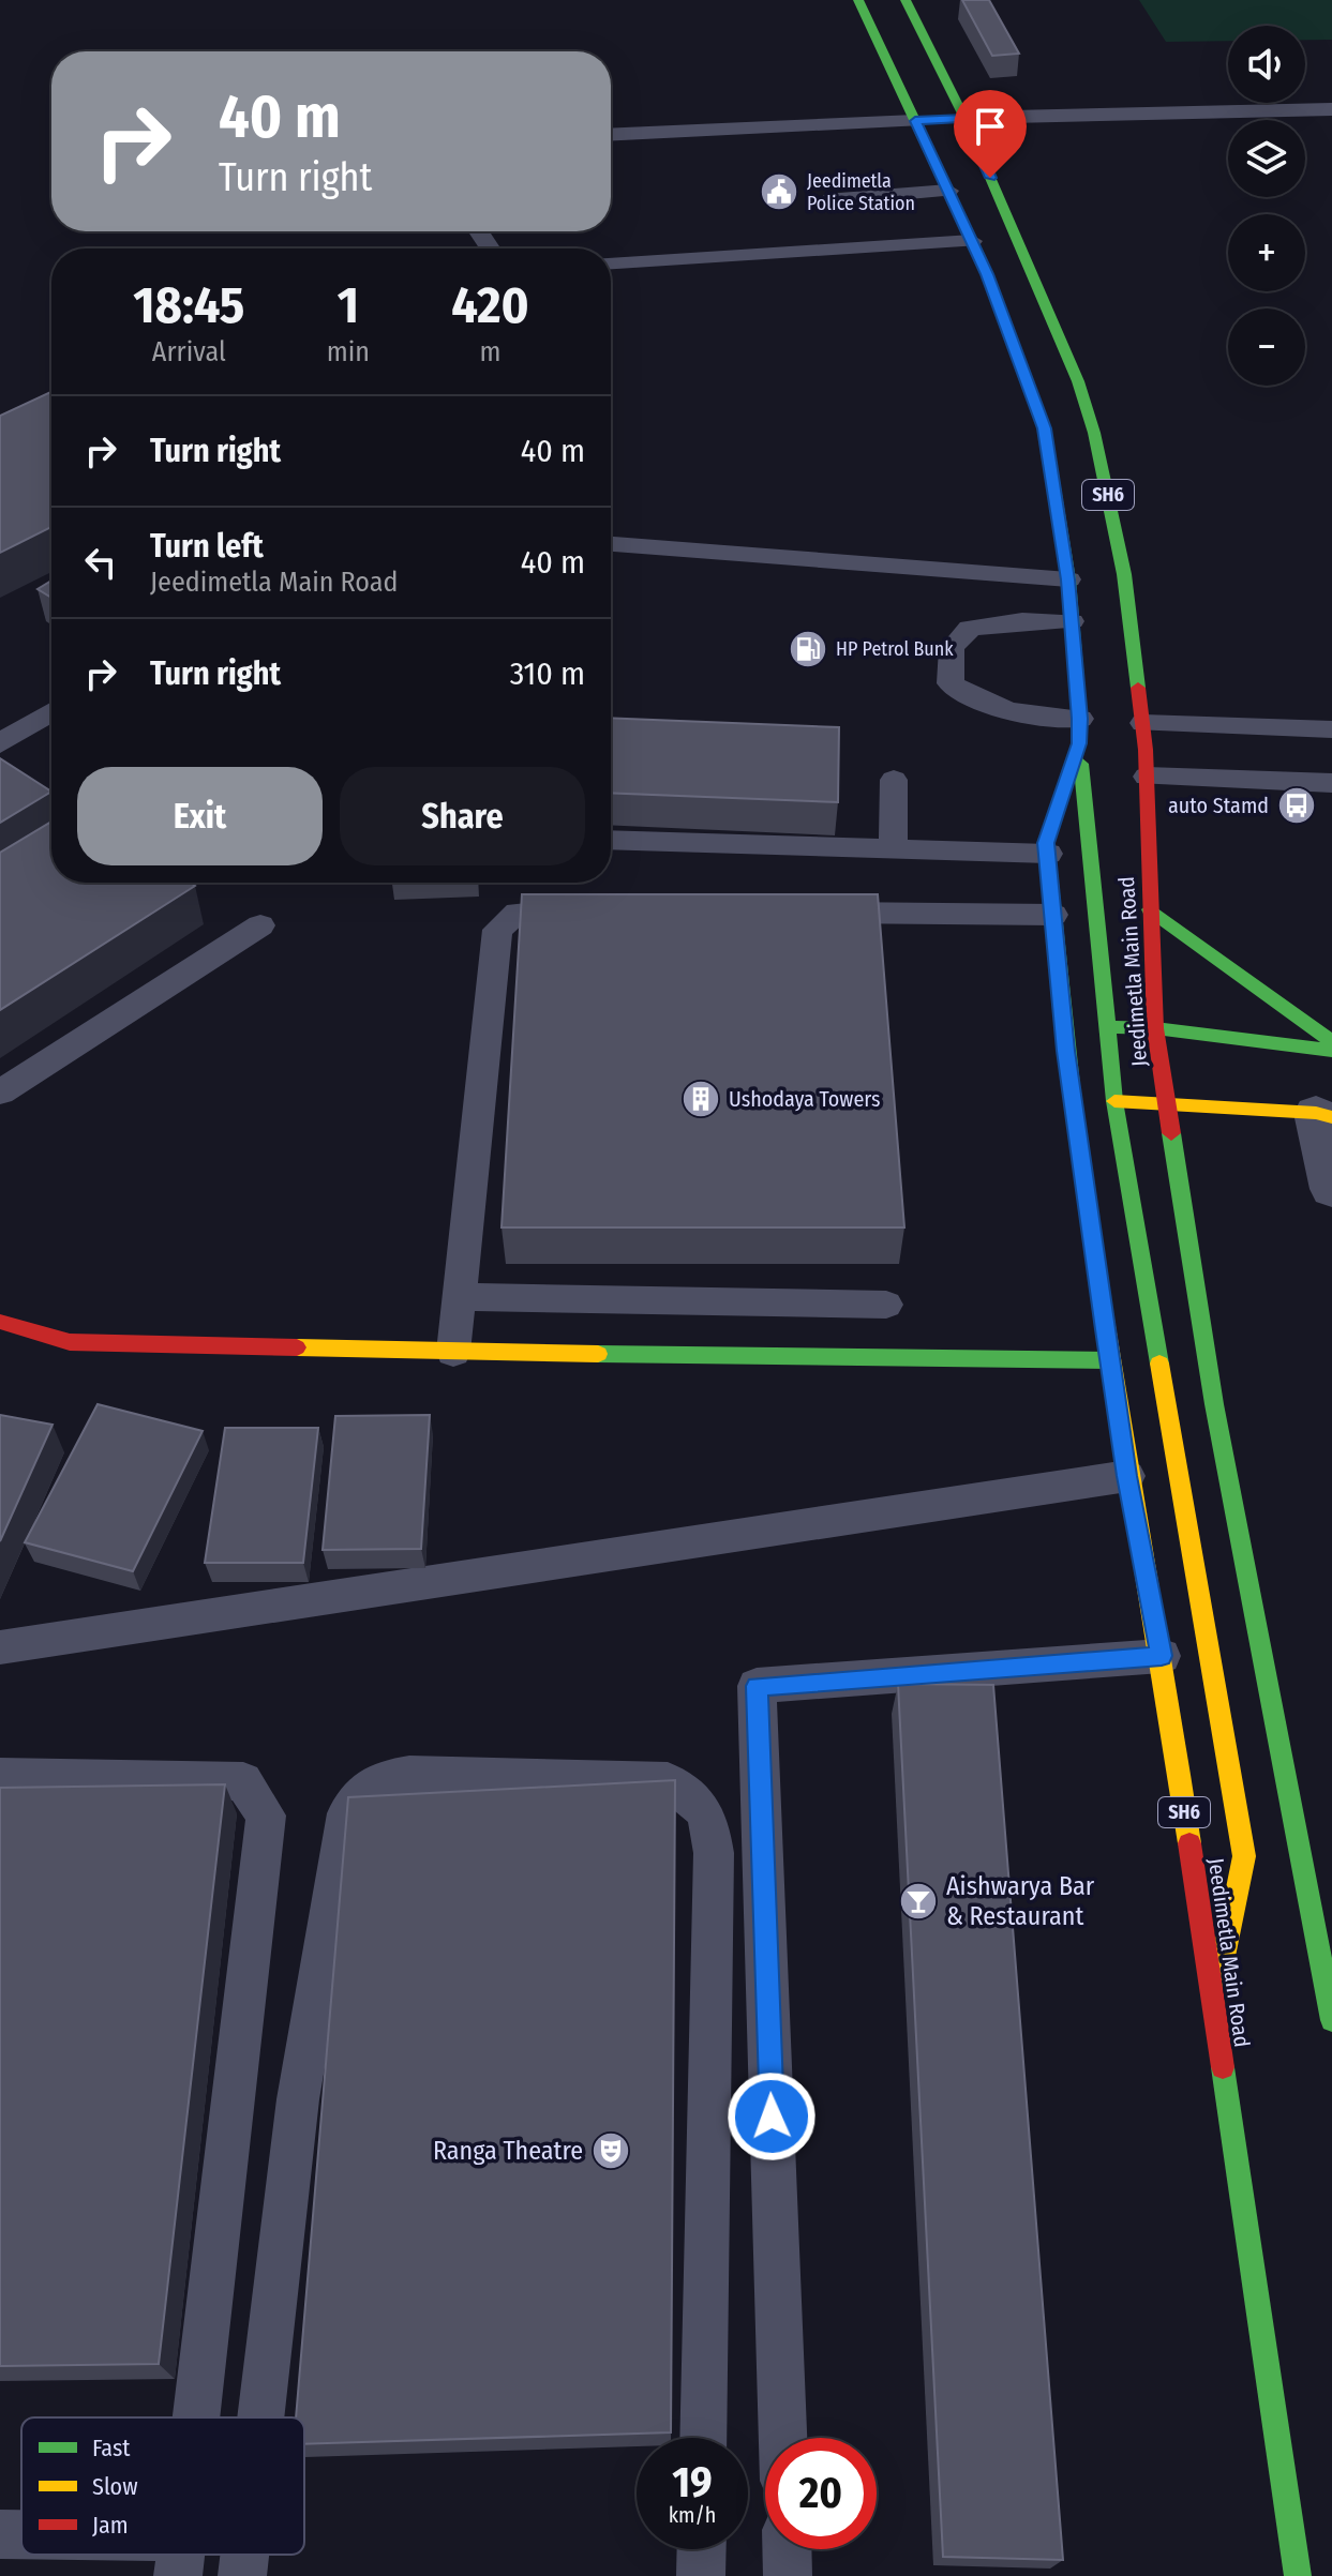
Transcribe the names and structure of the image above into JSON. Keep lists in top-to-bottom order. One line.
{"streets":{"main road":["SH6","Jeedimetla Main Road"]},"places":{"public building":["Jeedimetla Police Station"],"fuel station":["HP Petrol Bunk"],"bus stop":["auto Stamd"],"building":["Ushodaya Towers"],"bar":["Aishwarya Bar & Restaurant"],"theatre":["Ranga Theatre"]},"legend":["Fast","Slow","Jam"],"page":{"map_buttons":["+","−"],"turn":["40 m","Turn right"],"eta":["18:45","Arrival","1","min","420","m"],"list":[{"name":"Turn right","value":"40 m"},{"name":"Turn left","note":"Jeedimetla Main Road","value":"40 m"},{"name":"Turn right","value":"310 m"}],"buttons":["Exit","Share"],"speed":"19 km/h","limit":"20"}}
